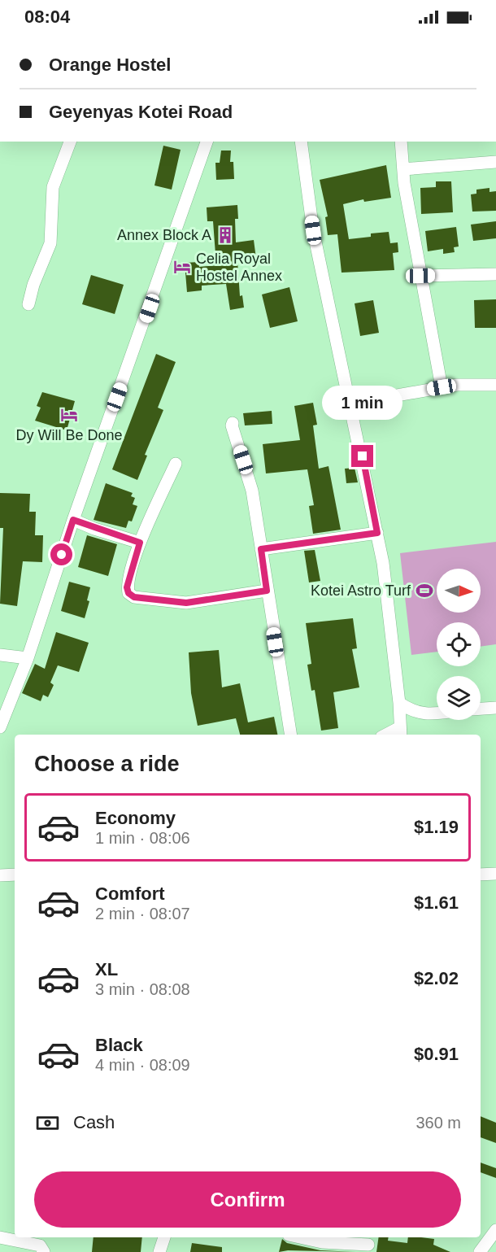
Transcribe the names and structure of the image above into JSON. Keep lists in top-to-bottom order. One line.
{"places":{"building":["Annex Block A"],"hotel":["Celia Royal Hostel Annex","Dy Will Be Done"],"sports":["Kotei Astro Turf"]},"north":"right","page":{"status":"08:04","banner":["Orange Hostel","Geyenyas Kotei Road"],"bubble":"1 min","heading":"Choose a ride","list":[{"name":"Economy","note":"1 min · 08:06","value":"$1.19"},{"name":"Comfort","note":"2 min · 08:07","value":"$1.61"},{"name":"XL","note":"3 min · 08:08","value":"$2.02"},{"name":"Black","note":"4 min · 08:09","value":"$0.91"}],"pay":["Cash","360 m"],"buttons":"Confirm"}}
